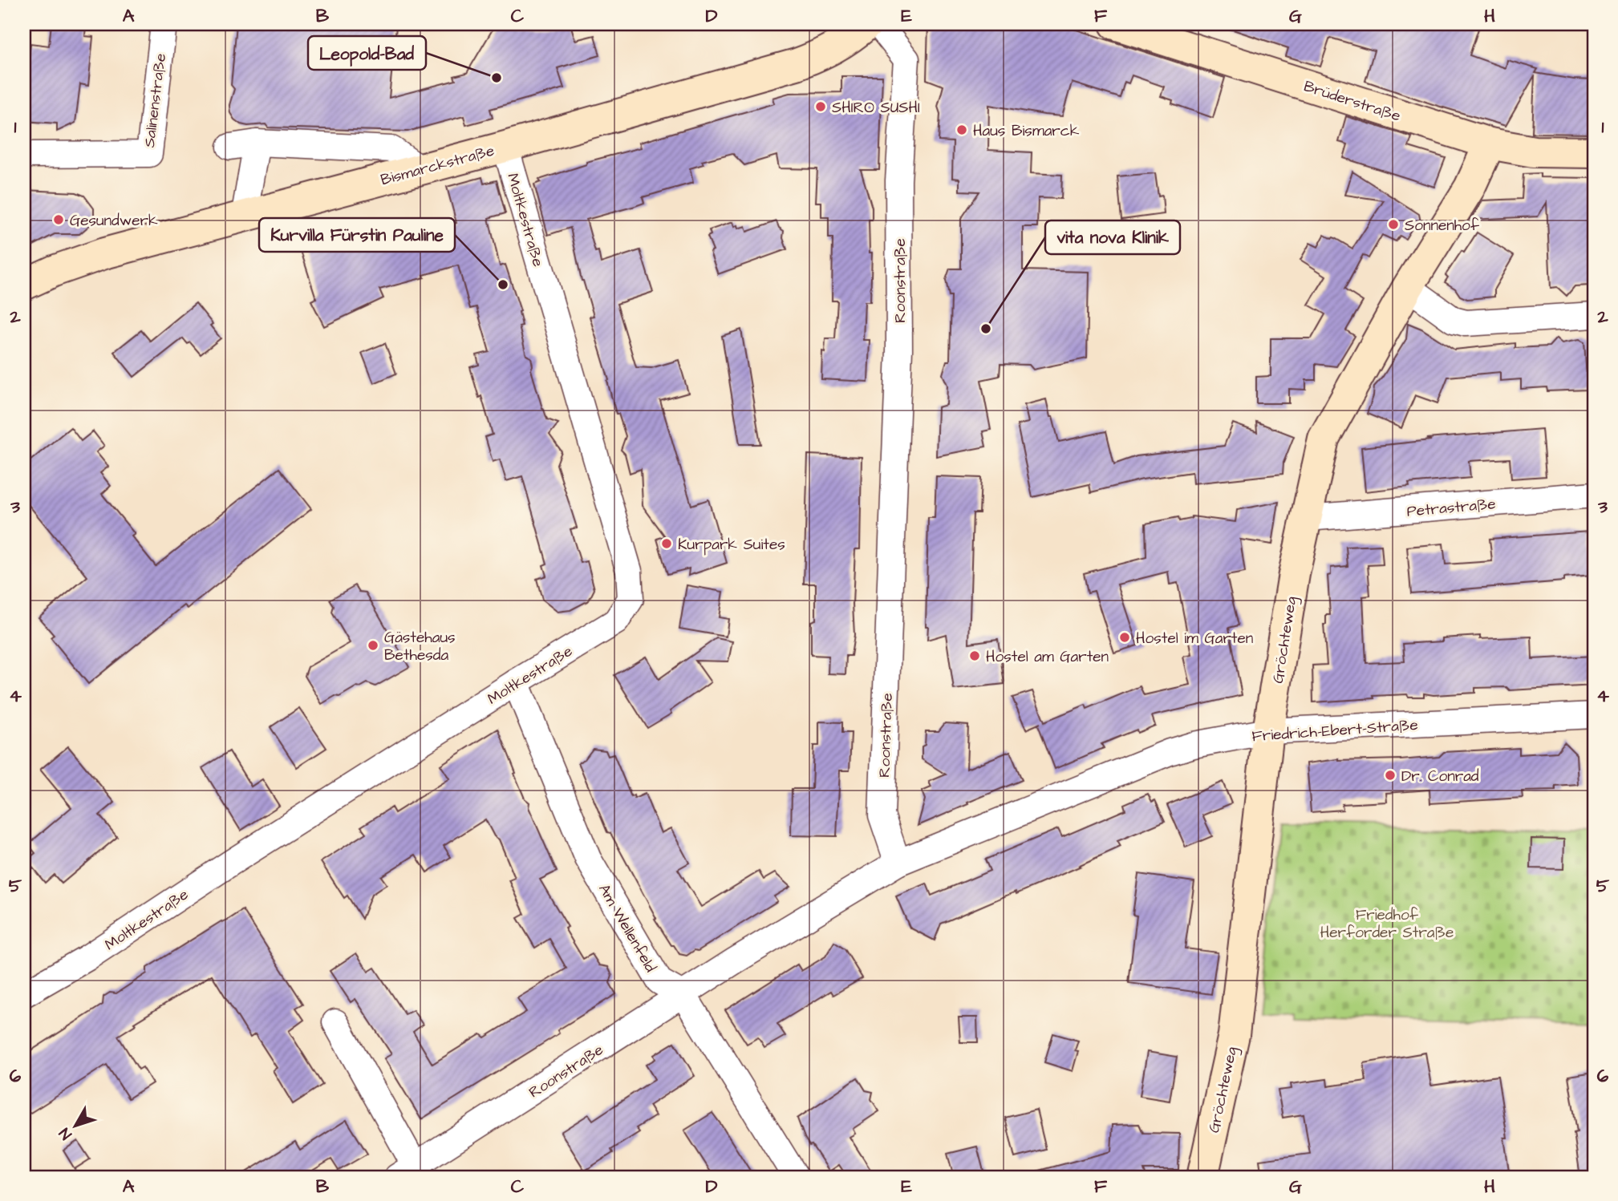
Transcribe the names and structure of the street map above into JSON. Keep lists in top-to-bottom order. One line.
{"streets":{"main road":["Brüderstraße","Bismarckstraße","Gröchteweg"],"street":["Salinenstraße","Moltkestraße","Roonstraße","Petrastraße","Friedrich-Ebert-Straße","Am Wellenfeld"]},"crossings":[["Brüderstraße","Gröchteweg"],["Bismarckstraße","Moltkestraße"],["Moltkestraße","Am Wellenfeld"],["Roonstraße","Friedrich-Ebert-Straße"],["Roonstraße","Am Wellenfeld"],["Petrastraße","Gröchteweg"],["Gröchteweg","Friedrich-Ebert-Straße"]],"parks":["Friedhof Herforder Straße"],"places":["Leopold-Bad","SHIRO SUSHI","Haus Bismarck","Gesundwerk","Sonnenhof","Kurvilla Fürstin Pauline","vita nova Klinik","Kurpark Suites","Hostel im Garten","Gästehaus Bethesda","Hostel am Garten","Dr. Conrad"],"north":"bottom left","grid":{"columns":["A","B","C","D","E","F","G","H"],"rows":["1","2","3","4","5","6"]}}
